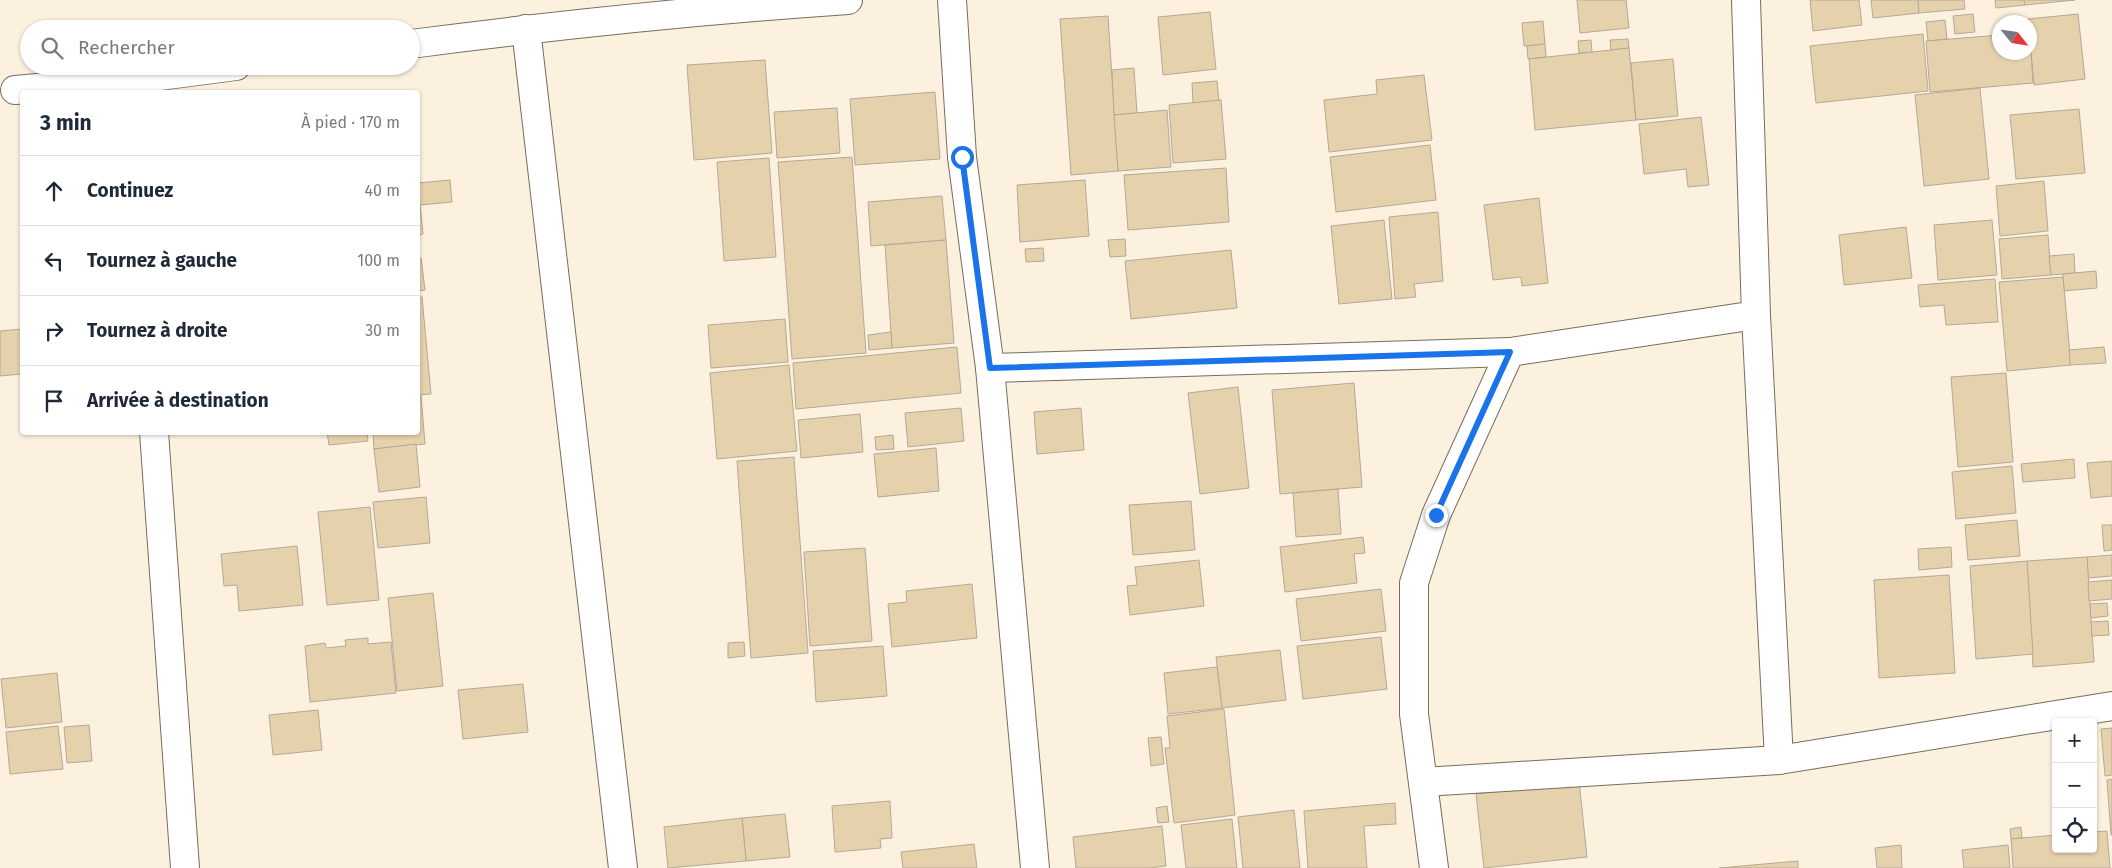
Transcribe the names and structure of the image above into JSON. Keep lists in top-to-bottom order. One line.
{"north":"bottom right","page":{"search":"Rechercher","heading":["3 min","À pied · 170 m"],"list":[["Continuez","40 m"],["Tournez à gauche","100 m"],["Tournez à droite","30 m"],"Arrivée à destination"],"map_buttons":["+","−"]}}
